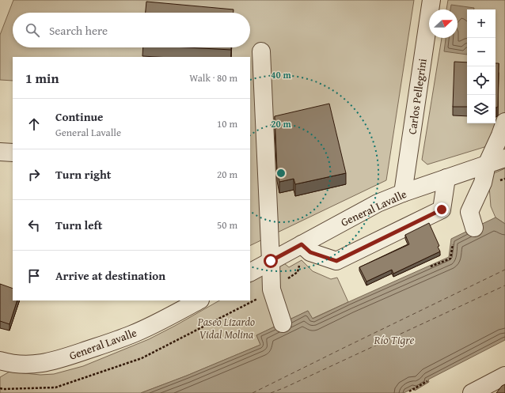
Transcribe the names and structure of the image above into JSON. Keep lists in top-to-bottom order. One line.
{"streets":{"street":["Carlos Pellegrini","General Lavalle"]},"crossings":[["Carlos Pellegrini","General Lavalle"]],"water":["Río Tigre"],"parks":["Paseo Lizardo Vidal Molina"],"north":"right","page":{"map_buttons":["+","−"],"search":"Search here","heading":["1 min","Walk · 80 m"],"list":[["Continue","General Lavalle","10 m"],["Turn right","20 m"],["Turn left","50 m"],"Arrive at destination"]},"rings":["40 m","20 m"]}
